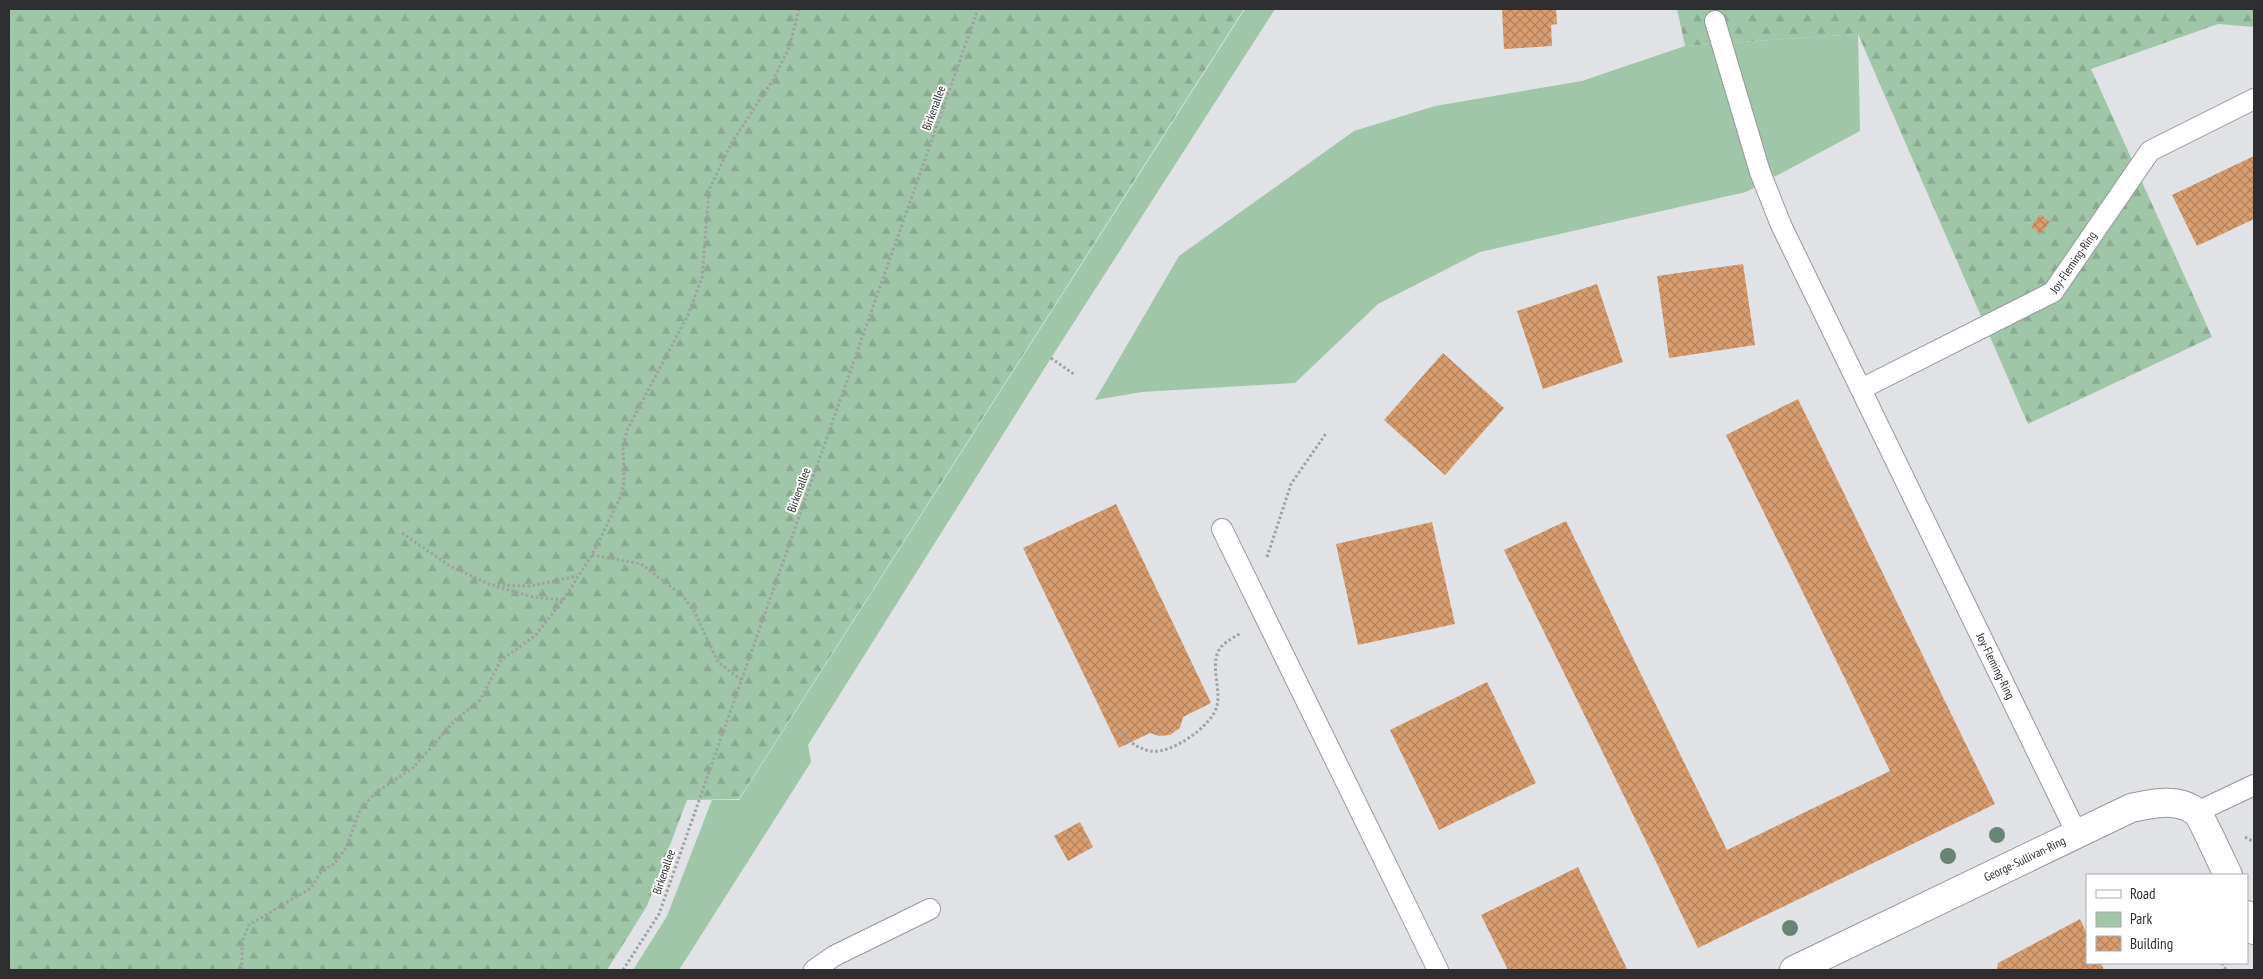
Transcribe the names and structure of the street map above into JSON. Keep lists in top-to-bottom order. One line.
{"streets":{"street":["George-Sullivan-Ring"],"lane":["Joy-Fleming-Ring"],"path":["Birkenallee"]},"crossings":[["Joy-Fleming-Ring","George-Sullivan-Ring"]],"legend":["Road","Park","Building"]}
